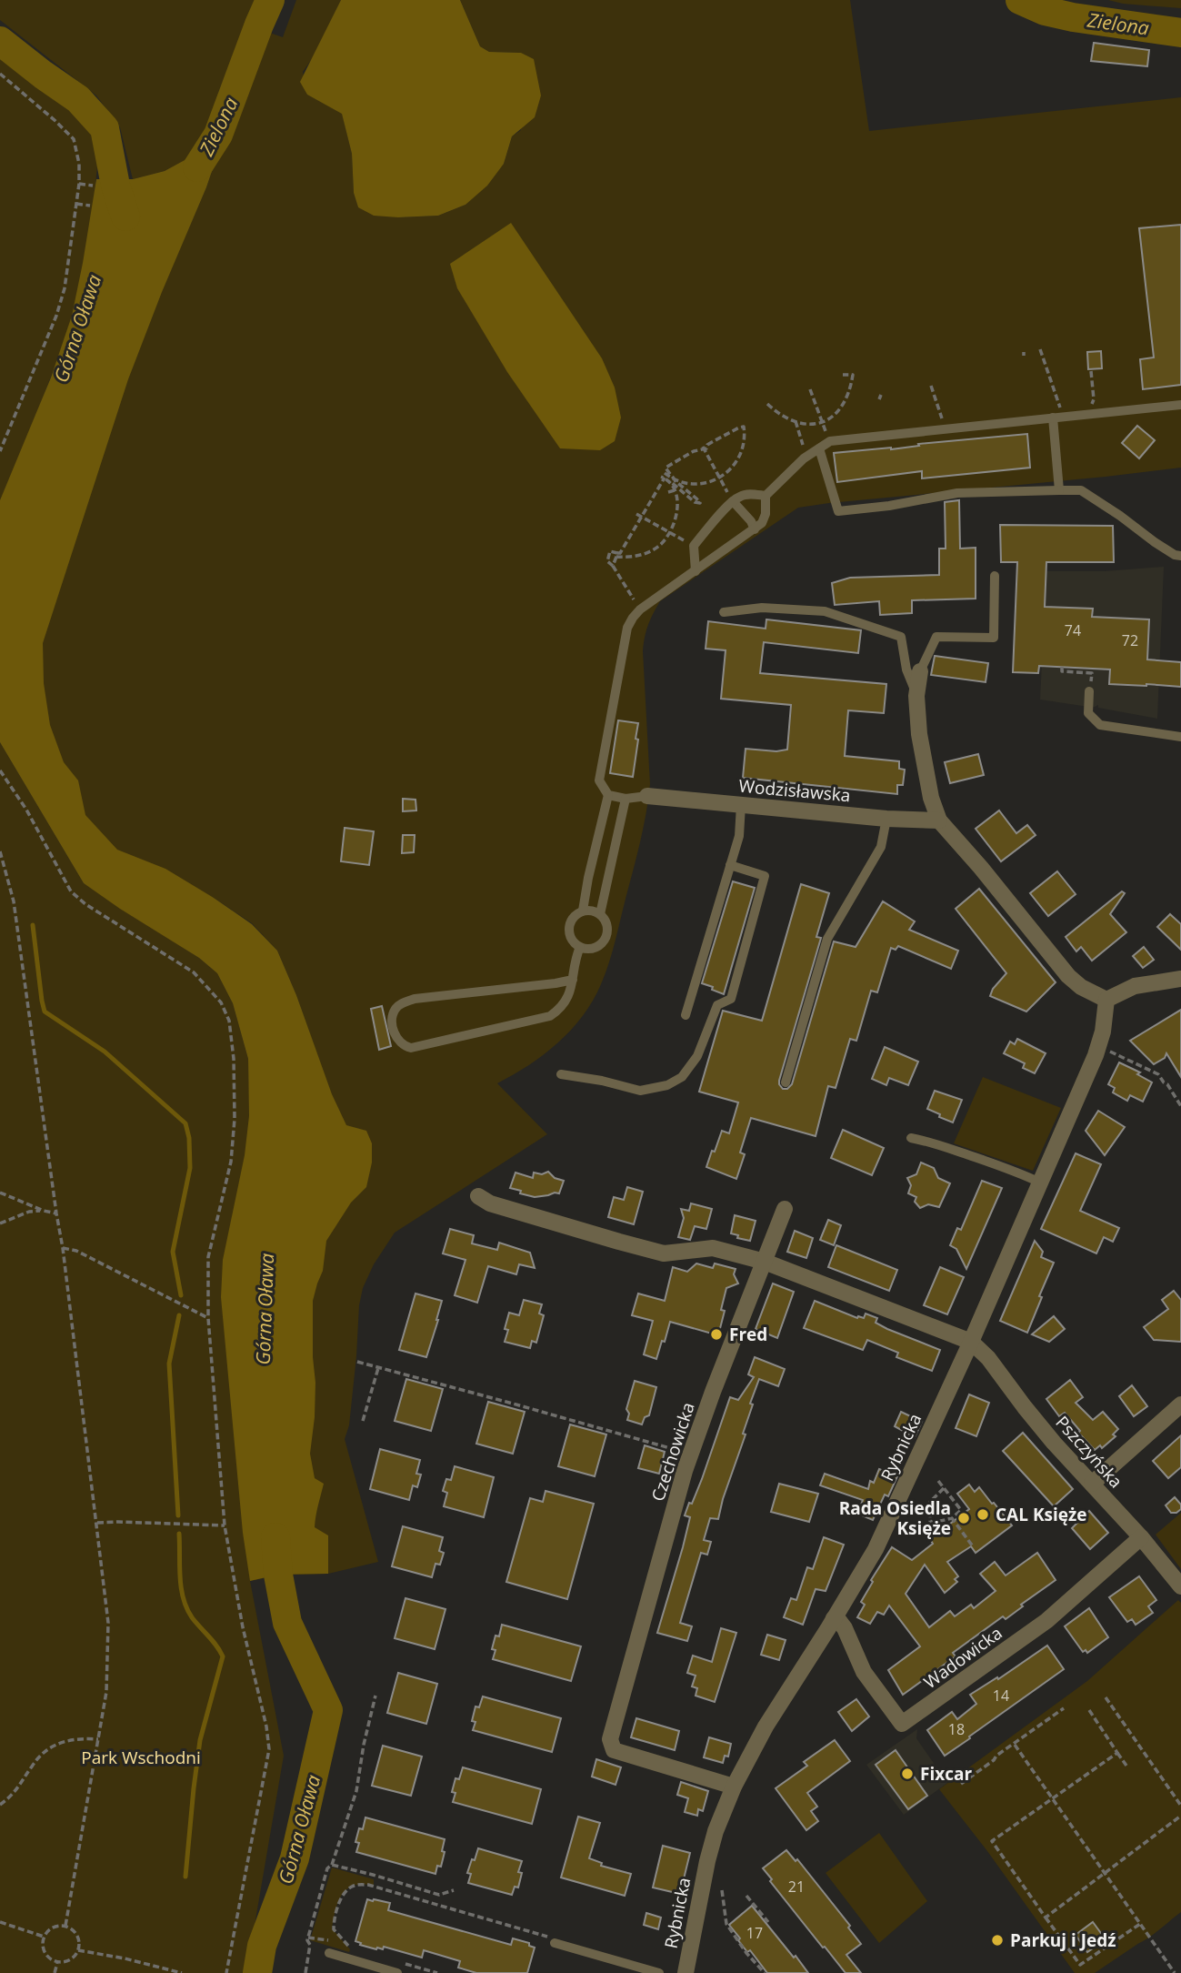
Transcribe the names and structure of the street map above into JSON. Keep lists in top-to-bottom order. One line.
{"streets":{"street":["Wodzisławska","Rybnicka","Czechowicka","Pszczyńska","Wadowicka"]},"crossings":[["Rybnicka","Czechowicka"],["Rybnicka","Pszczyńska"],["Rybnicka","Wadowicka"],["Pszczyńska","Wadowicka"]],"water":["Zielona","Górna Oława"],"parks":["Park Wschodni"],"places":["Fred","CAL Księże","Rada Osiedla Księże","Fixcar","Parkuj i Jedź"],"house_numbers":["74","72","14","18","21","17"]}
